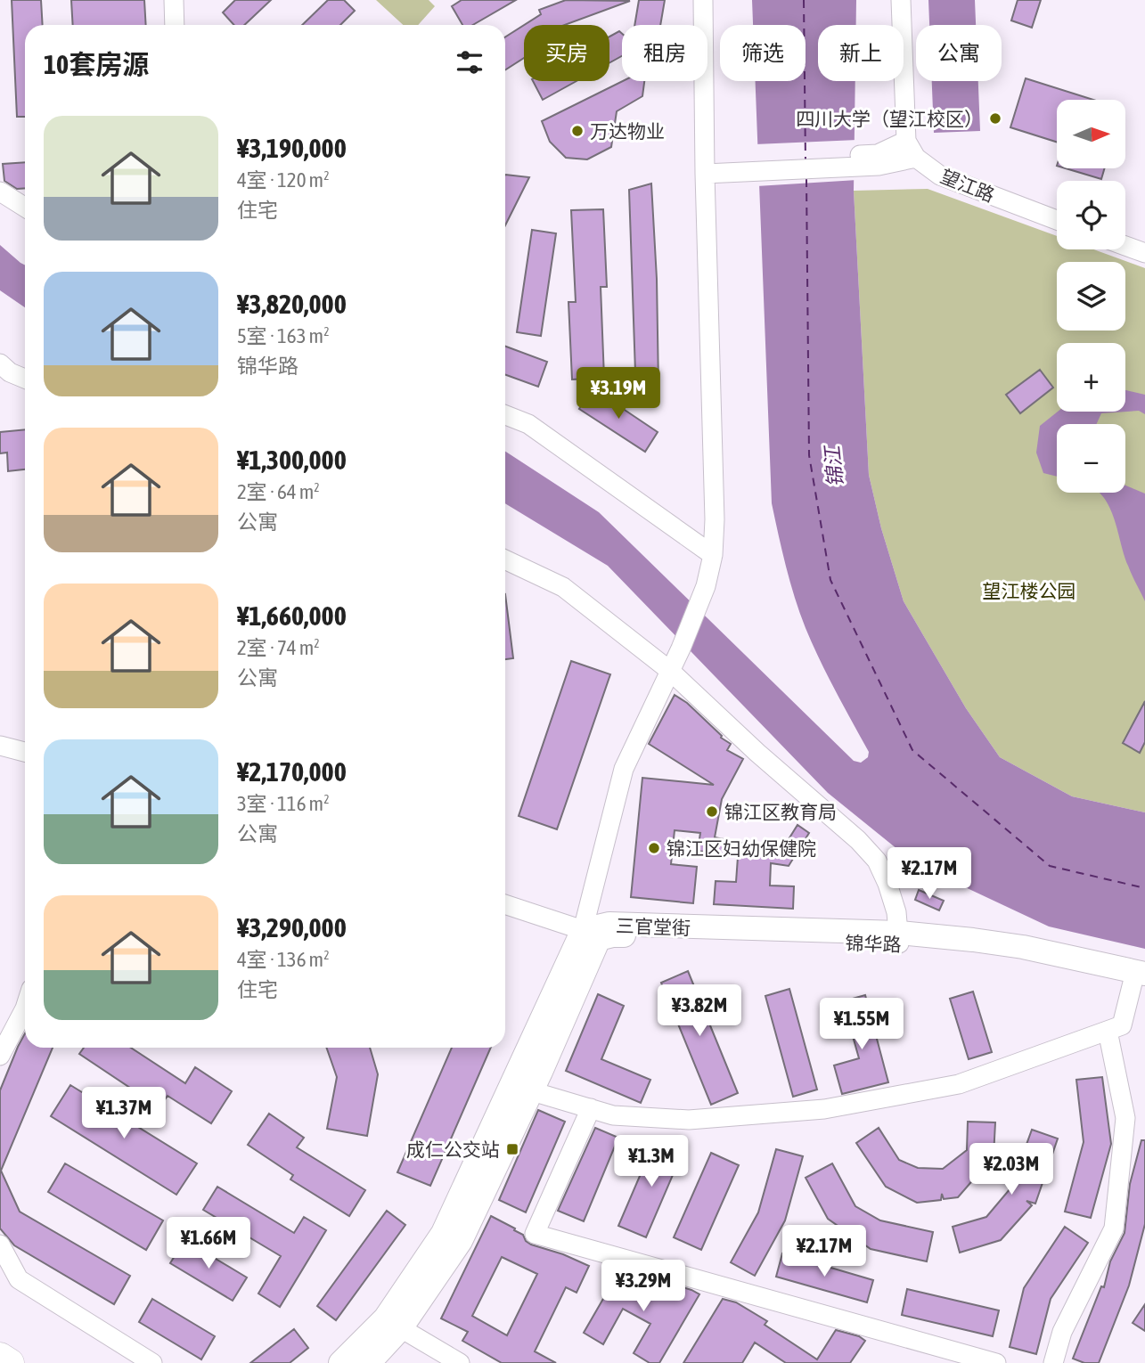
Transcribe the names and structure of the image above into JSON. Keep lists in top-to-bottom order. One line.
{"streets":{"main road":["三官堂街","锦华路"],"street":["望江路"]},"crossings":[["三官堂街","锦华路"]],"water":["锦江"],"parks":["望江楼公园"],"places":{"other":["四川大学（望江校区）","万达物业","锦江区教育局","锦江区妇幼保健院"],"transit":["成仁公交站"]},"north":"right","page":{"chip":["买房","租房","筛选","新上","公寓"],"heading":"10套房源","map_buttons":["+","−"],"list":[{"name":"¥3,190,000","note":"4室 · 120 m² · 住宅"},{"name":"¥3,820,000","note":"5室 · 163 m² · 锦华路"},{"name":"¥1,300,000","note":"2室 · 64 m² · 公寓"},{"name":"¥1,660,000","note":"2室 · 74 m² · 公寓"},{"name":"¥2,170,000","note":"3室 · 116 m² · 公寓"},{"name":"¥3,290,000","note":"4室 · 136 m² · 住宅"}],"price":["¥3.19M","¥2.17M","¥3.82M","¥1.55M","¥1.37M","¥1.3M","¥2.03M","¥1.66M","¥2.17M","¥3.29M"]}}
